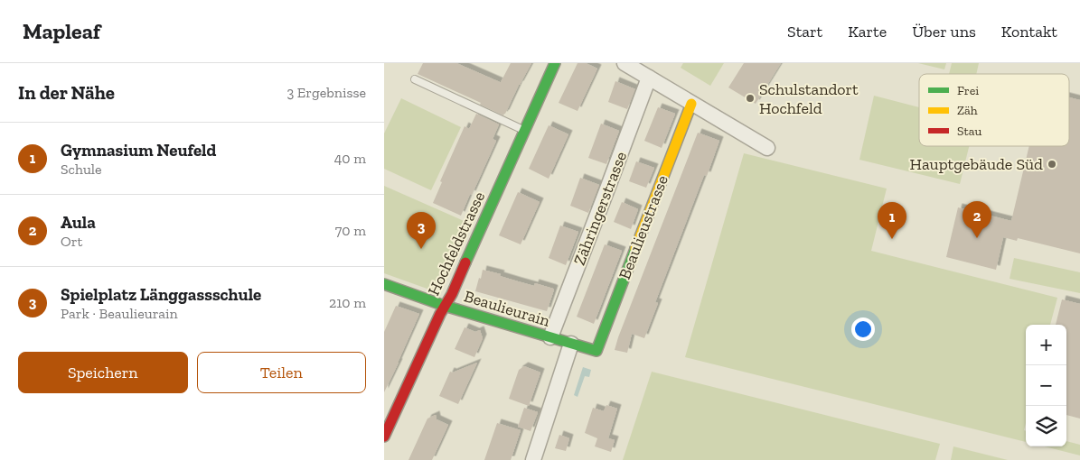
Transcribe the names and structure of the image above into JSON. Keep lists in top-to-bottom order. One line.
{"streets":{"street":["Zähringerstrasse","Beaulieustrasse","Hochfeldstrasse","Beaulieurain"]},"crossings":[["Zähringerstrasse","Beaulieurain"],["Beaulieustrasse","Beaulieurain"],["Hochfeldstrasse","Beaulieurain"]],"places":["Schulstandort Hochfeld","Hauptgebäude Süd"],"legend":["Frei","Zäh","Stau"],"page":{"header":"Mapleaf","nav":["Start","Karte","Über uns","Kontakt"],"heading":["In der Nähe","3 Ergebnisse"],"list":[{"mark":"1","name":"Gymnasium Neufeld","note":"Schule","value":"40 m"},{"mark":"2","name":"Aula","note":"Ort","value":"70 m"},{"mark":"3","name":"Spielplatz Länggassschule","note":"Park · Beaulieurain","value":"210 m"}],"pins":["2","1","3"],"map_buttons":["+","−"],"buttons":["Speichern","Teilen"]}}
